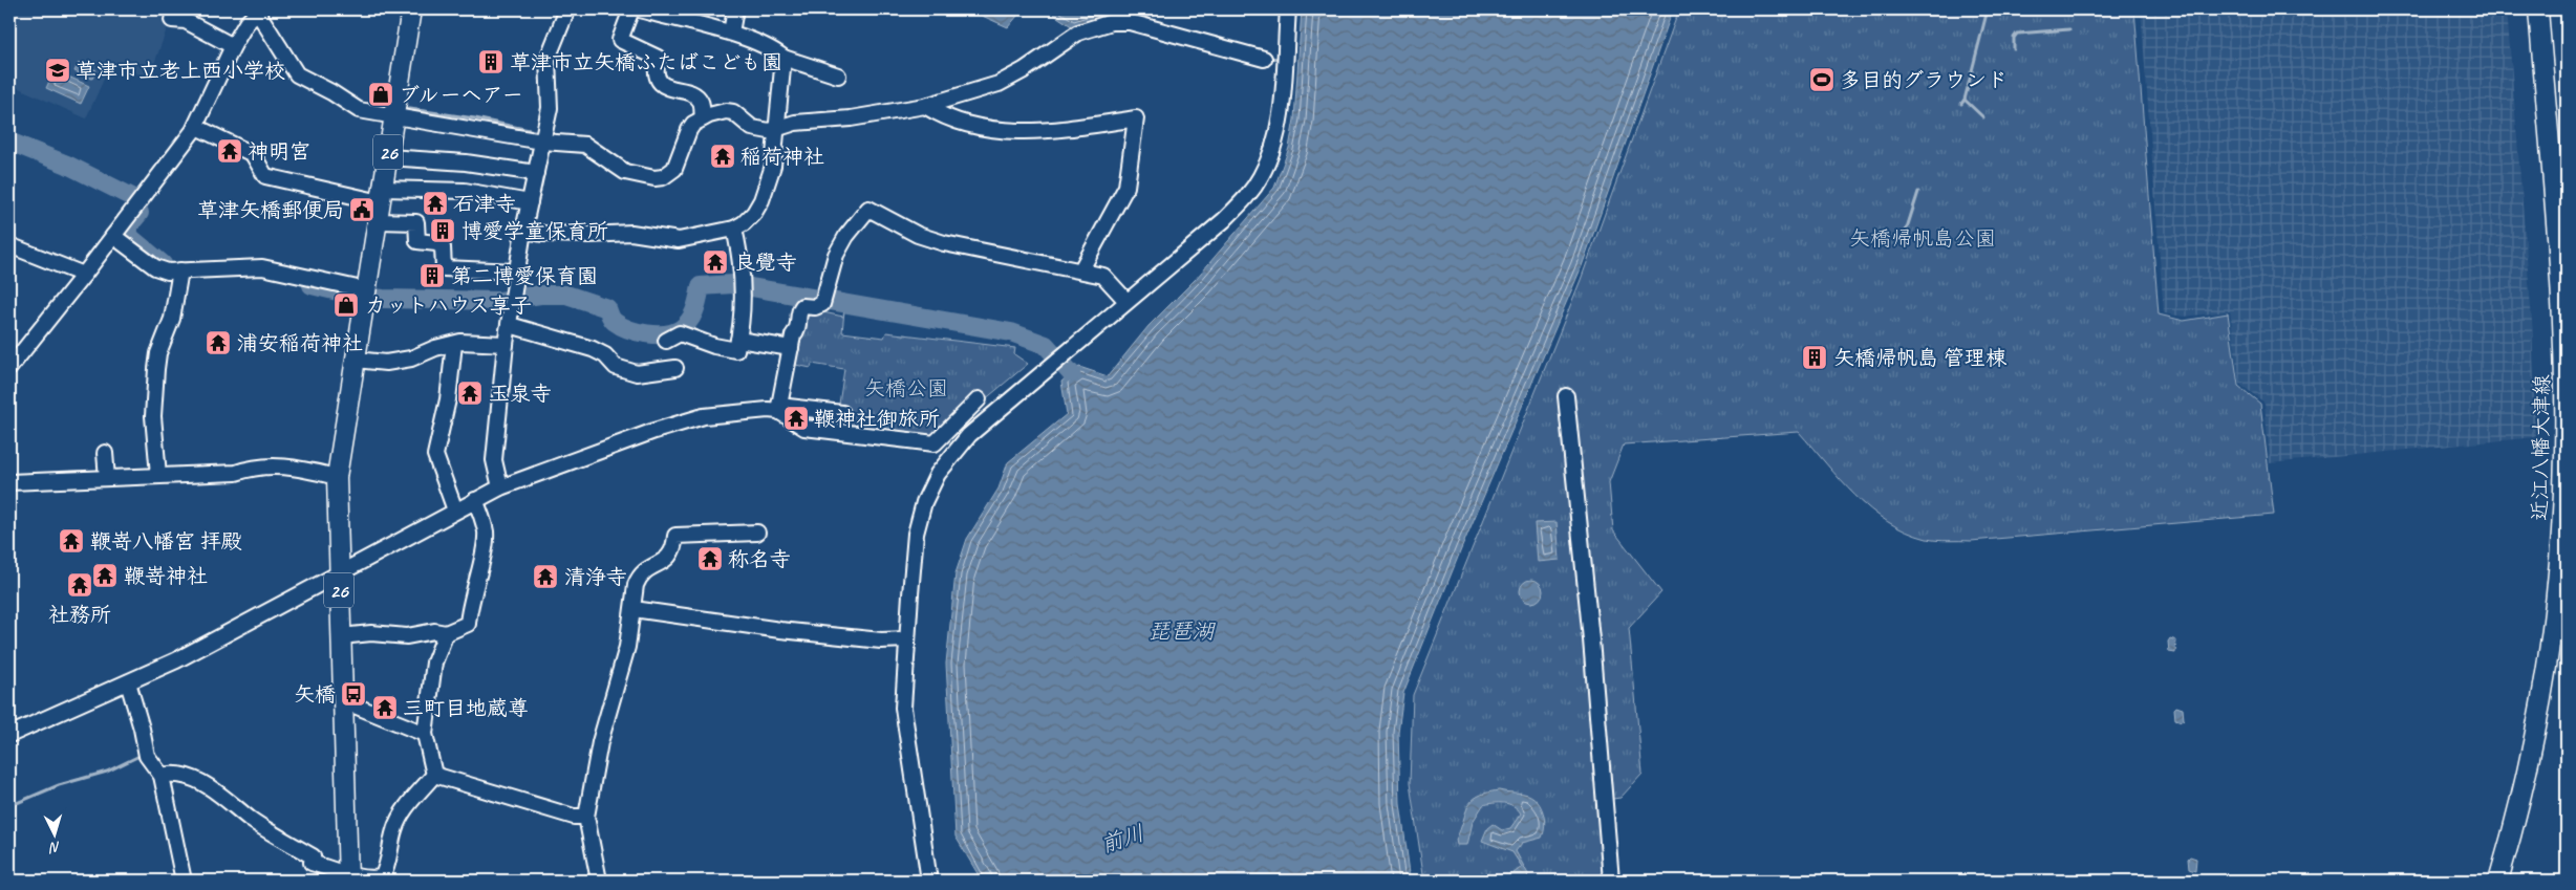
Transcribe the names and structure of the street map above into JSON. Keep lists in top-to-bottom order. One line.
{"streets":{"main road":["26","近江八幡大津線"]},"water":["琵琶湖","前川"],"parks":["矢橋帰帆島公園","矢橋公園"],"places":{"building":["草津市立矢橋ふたばこども園","博愛学童保育所","第二博愛保育園","矢橋帰帆島 管理棟"],"school or university":["草津市立老上西小学校"],"sports":["多目的グラウンド"],"shop":["ブルーヘアー","カットハウス享子"],"temple":["神明宮","稲荷神社","石津寺","良覺寺","浦安稲荷神社","玉泉寺","鞭神社御旅所","鞭嵜八幡宮 拝殿","称名寺","鞭嵜神社","清浄寺","社務所","三町目地蔵尊"],"public building":["草津矢橋郵便局"],"bus stop":["矢橋"]},"north":"bottom"}
